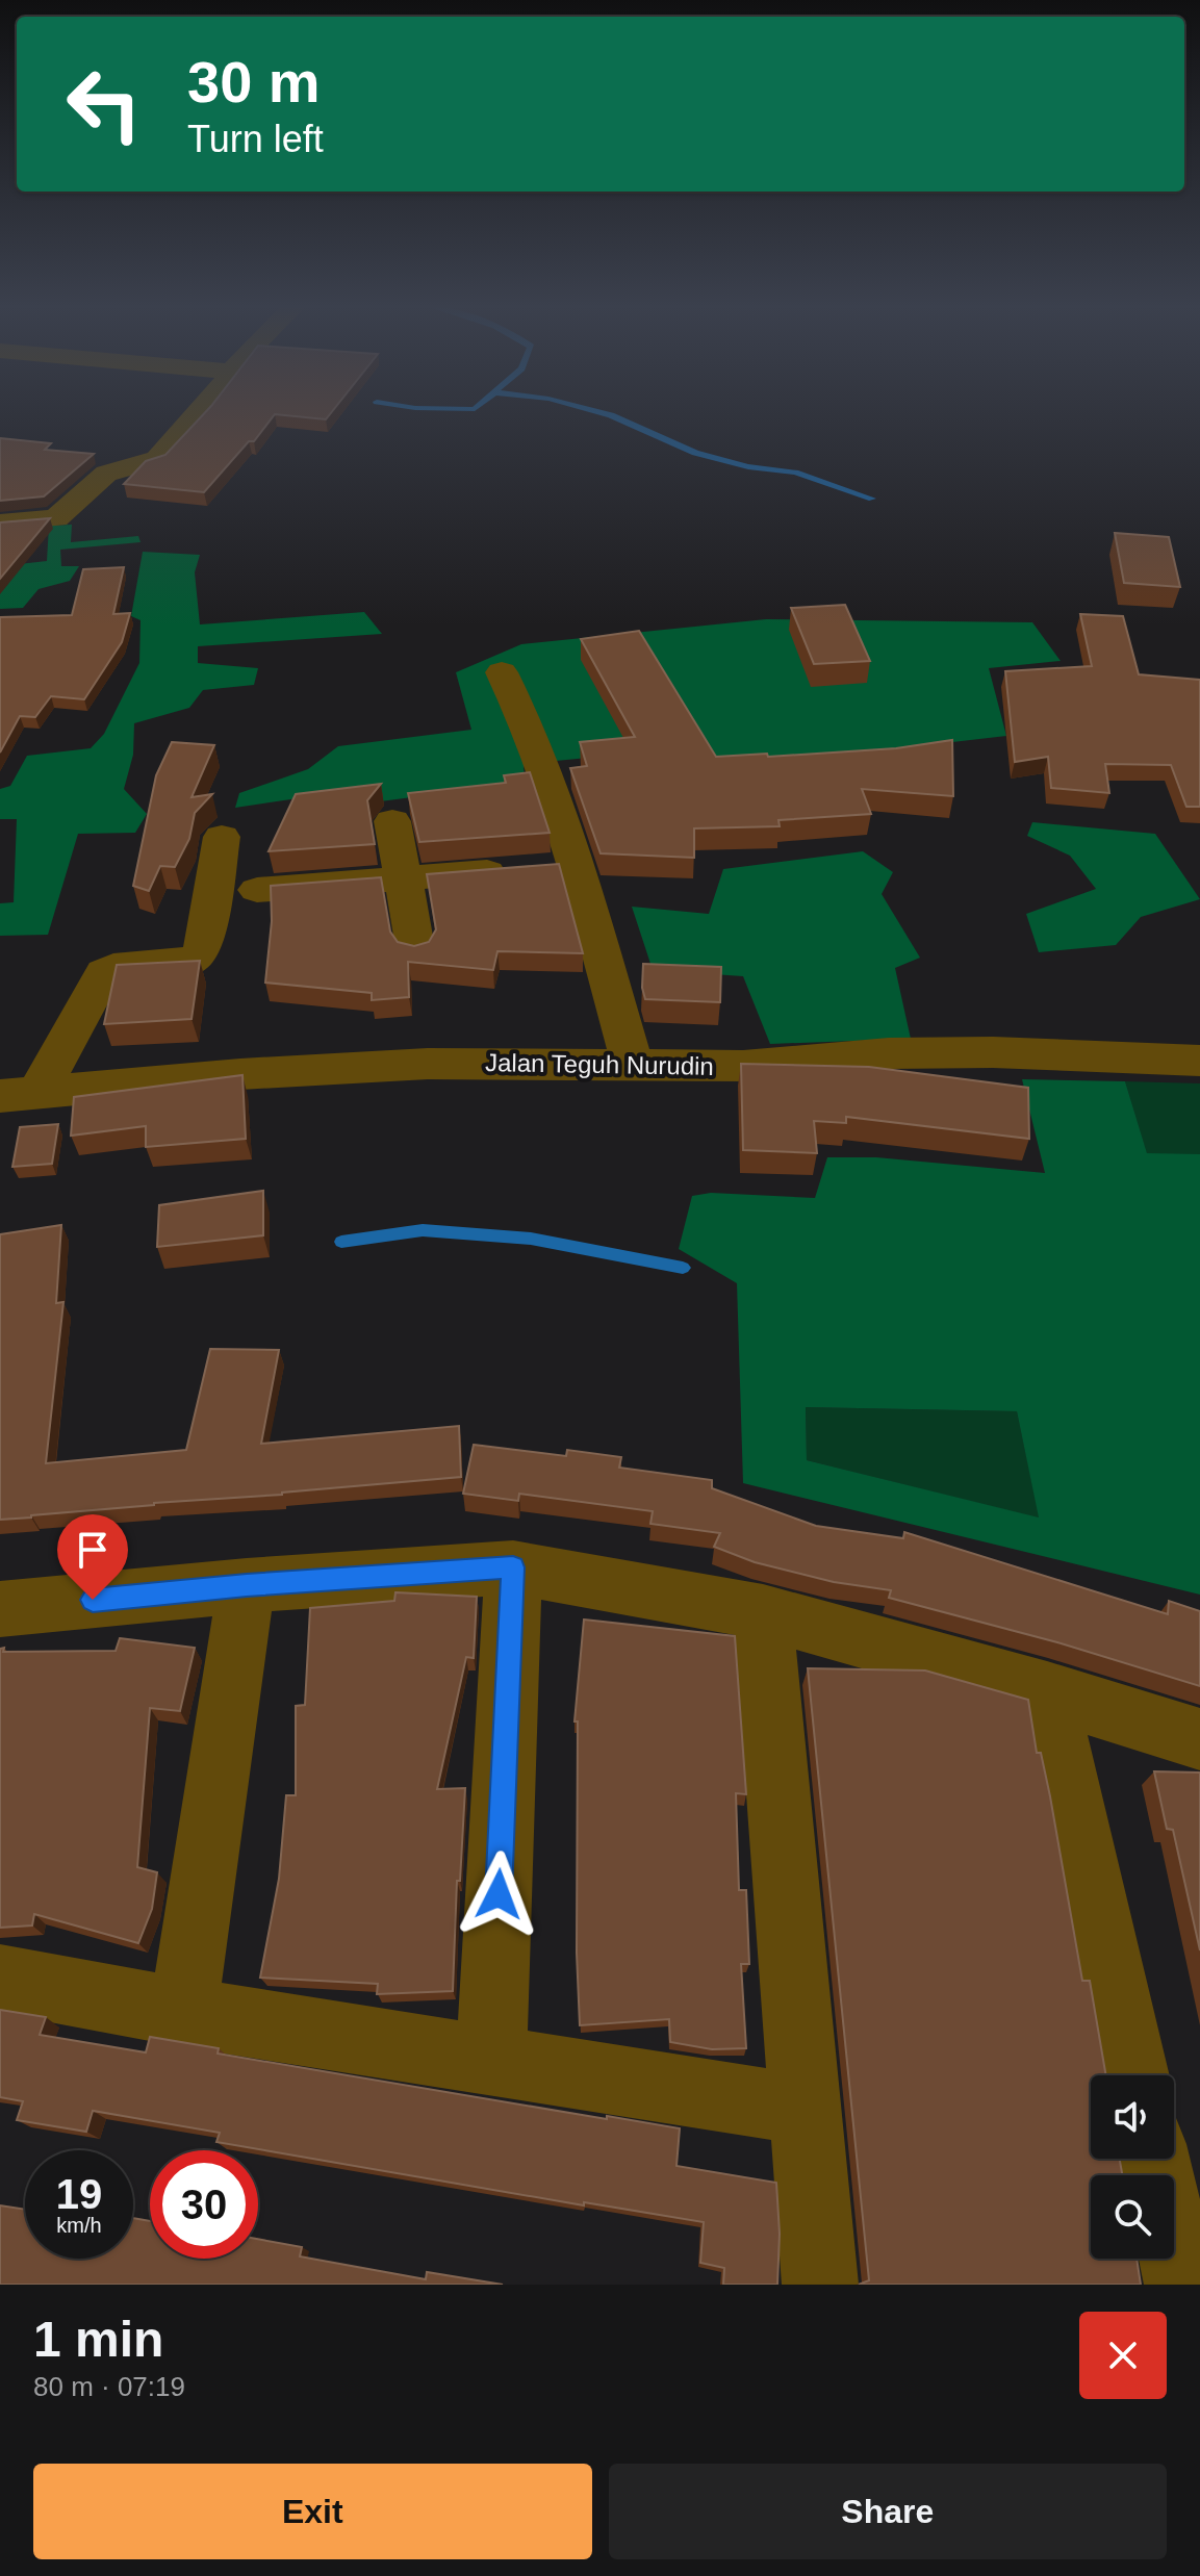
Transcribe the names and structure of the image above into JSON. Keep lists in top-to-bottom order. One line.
{"streets":{"street":["Jalan Teguh Nurudin"]},"page":{"turn":["30 m","Turn left"],"speed":"19 km/h","limit":"30","heading":["1 min","80 m · 07:19"],"buttons":["Exit","Share"]}}
